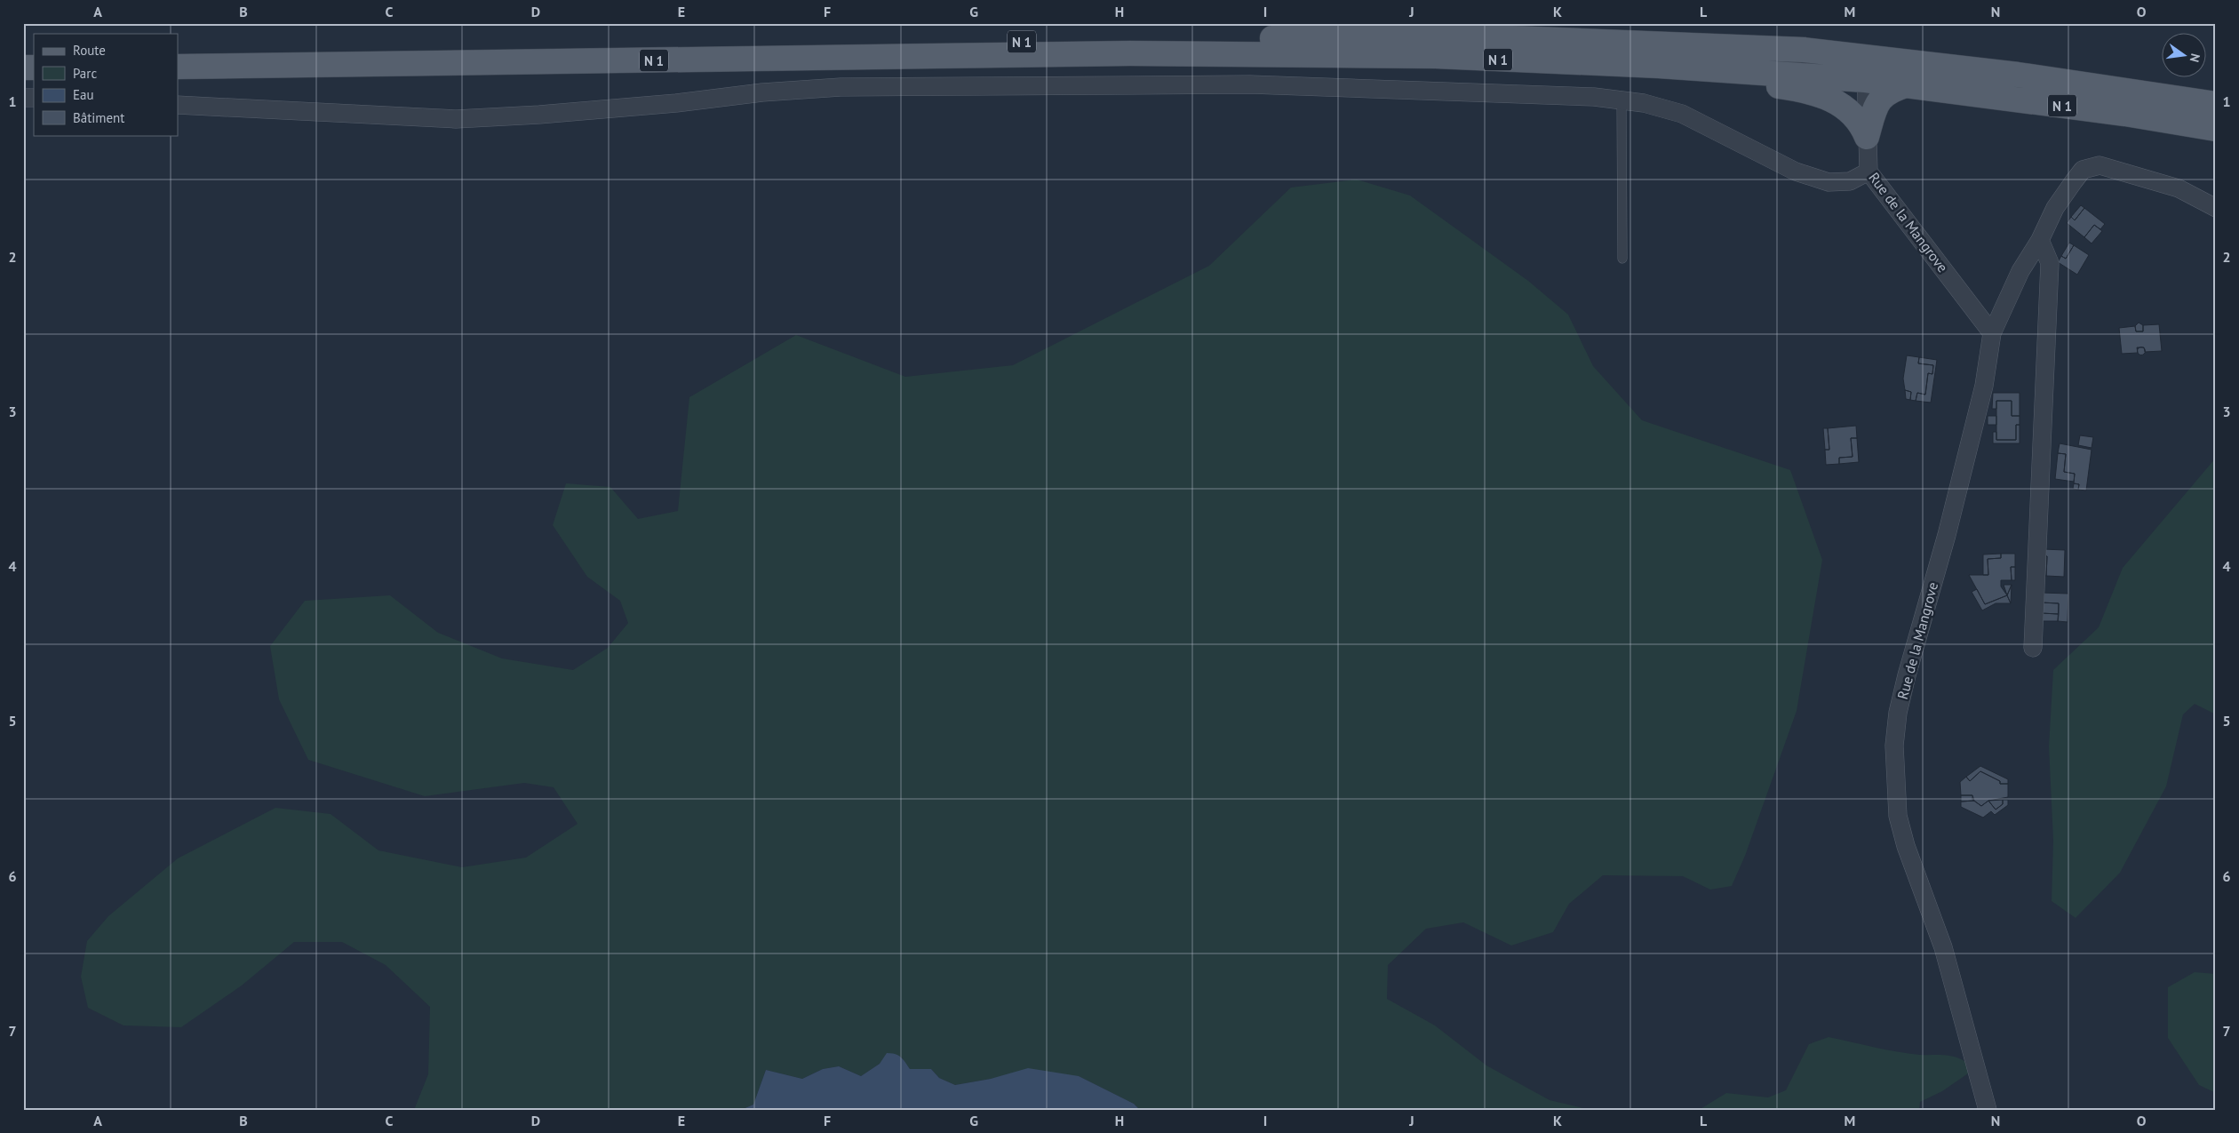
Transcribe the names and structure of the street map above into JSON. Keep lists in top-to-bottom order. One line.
{"streets":{"main road":["N 1"],"street":["Rue de la Mangrove"]},"crossings":[["N 1","Rue de la Mangrove"]],"legend":["Route","Parc","Eau","Bâtiment"],"north":"right","grid":{"columns":["A","B","C","D","E","F","G","H","I","J","K","L","M","N","O"],"rows":["1","2","3","4","5","6","7"]}}
